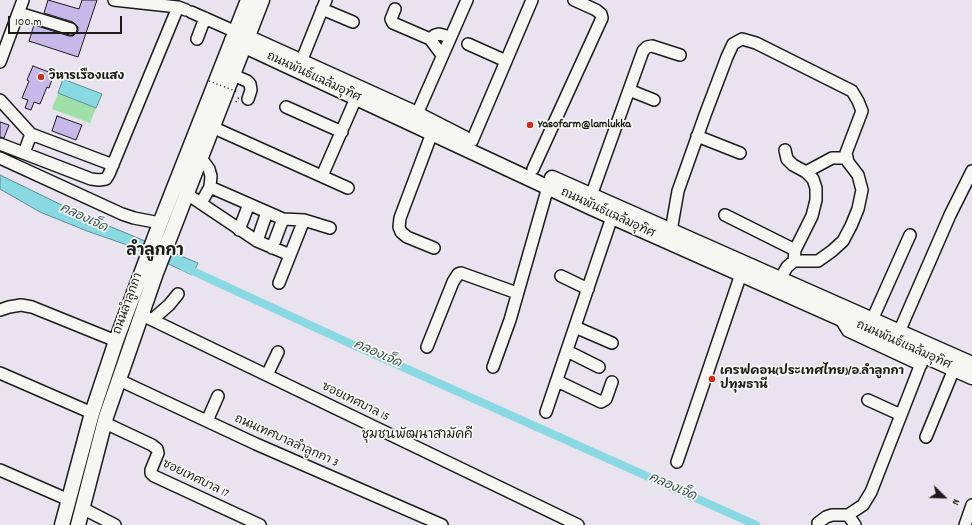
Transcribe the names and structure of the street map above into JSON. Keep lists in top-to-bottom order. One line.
{"streets":{"main road":["ถนนพันธ์แฉล้มอุทิศ","ถนนลำลูกกา"],"street":["ซอยเทศบาล 15","ถนนเทศบาลลำลูกกา 3","ซอยเทศบาล 17"]},"crossings":[["ถนนพันธ์แฉล้มอุทิศ","ถนนลำลูกกา"],["ถนนลำลูกกา","ซอยเทศบาล 15"],["ถนนลำลูกกา","ถนนเทศบาลลำลูกกา 3"],["ถนนลำลูกกา","ซอยเทศบาล 17"]],"districts":["ลำลูกกา","ชุมชนพัฒนาสามัคคี"],"water":["คลองเจ็ด"],"places":["วิหารเรืองแสง","Yasofarm@lamlukka","เครฟคอน(ประเทศไทย)/อ.ลำลูกกา ปทุมธานี"],"scale_bar":"100 m","north":"bottom right"}
